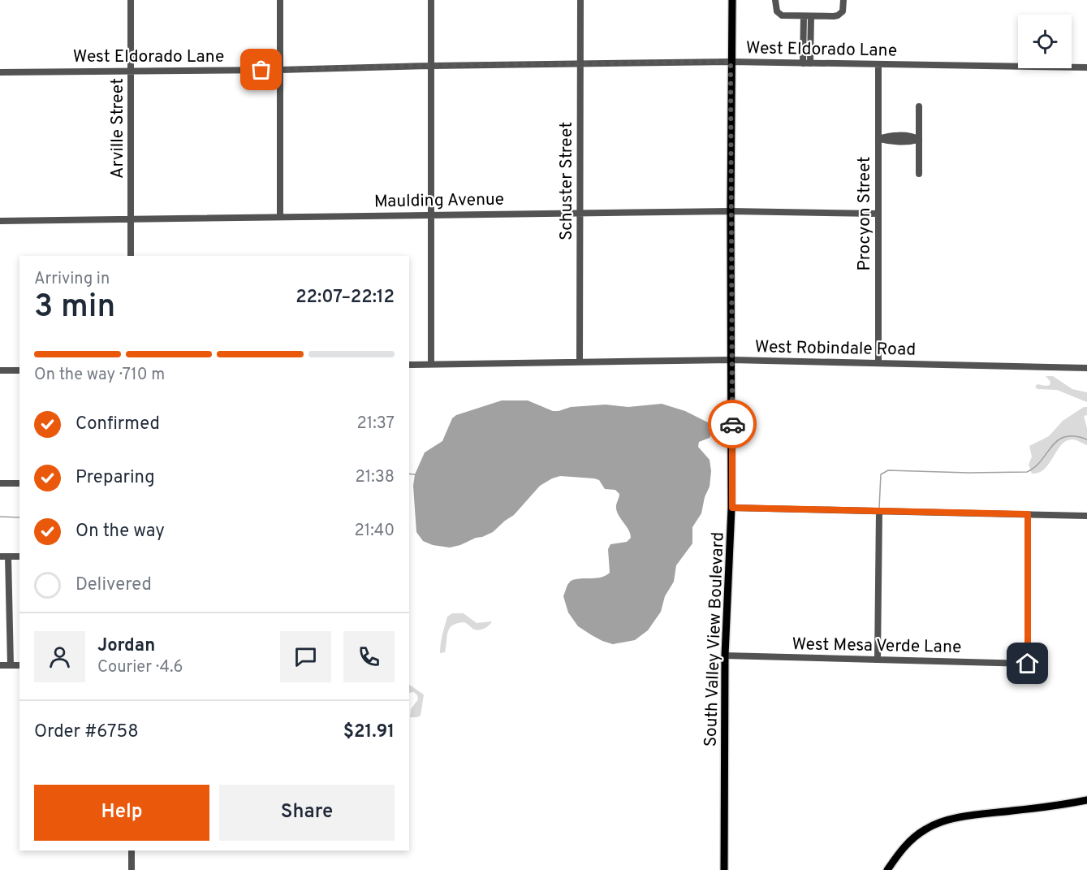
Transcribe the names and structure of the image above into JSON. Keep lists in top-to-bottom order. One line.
{"streets":{"main road":["South Valley View Boulevard"],"street":["West Eldorado Lane","Arville Street","Schuster Street","Maulding Avenue","Procyon Street","West Robindale Road","West Mesa Verde Lane"]},"crossings":[["West Eldorado Lane","Arville Street"],["West Eldorado Lane","Schuster Street"],["West Eldorado Lane","Procyon Street"],["West Eldorado Lane","South Valley View Boulevard"],["Arville Street","Maulding Avenue"],["Schuster Street","Maulding Avenue"],["Schuster Street","West Robindale Road"],["Maulding Avenue","Procyon Street"],["Maulding Avenue","South Valley View Boulevard"],["Procyon Street","West Robindale Road"],["West Robindale Road","South Valley View Boulevard"],["South Valley View Boulevard","West Mesa Verde Lane"]],"page":{"heading":["3 min","Arriving in","22:07–22:12"],"panel":["Jordan","Courier · 4.6","Order #6758","$21.91"],"bar":"On the way · 710 m","list":[["Confirmed","21:37"],["Preparing","21:38"],["On the way","21:40"],"Delivered"],"buttons":["Help","Share"]}}
